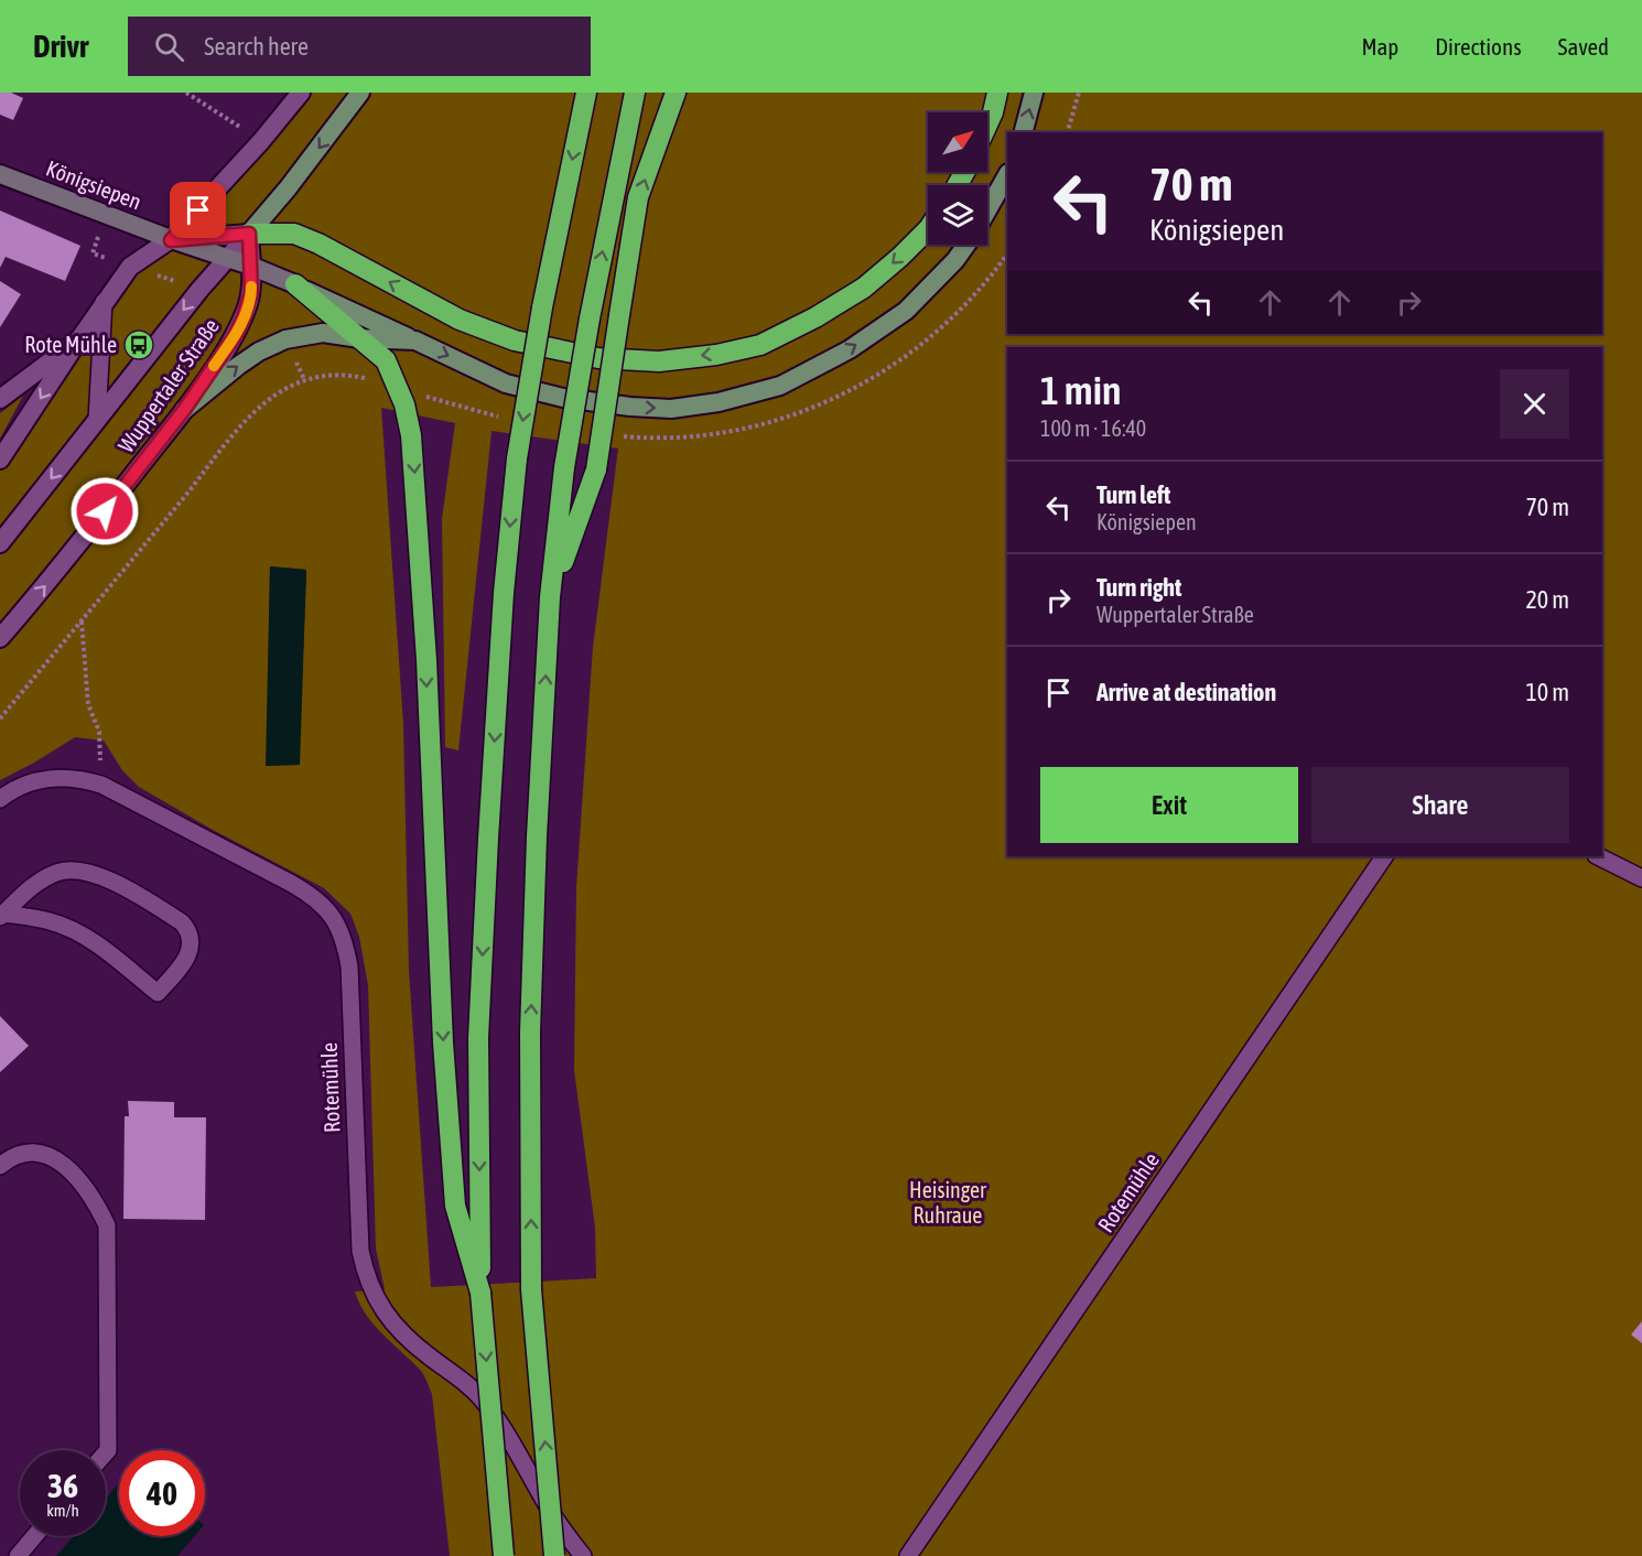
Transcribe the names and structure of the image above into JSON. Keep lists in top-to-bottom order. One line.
{"streets":{"main road":["Königsiepen"],"street":["Wuppertaler Straße"],"lane":["Rotemühle"]},"crossings":[["Königsiepen","Wuppertaler Straße"]],"parks":["Heisinger Ruhraue"],"places":{"bus stop":["Rote Mühle"]},"north":"top right","page":{"header":"Drivr","search":"Search here","nav":["Map","Directions","Saved"],"turn":["70 m","Königsiepen"],"heading":["1 min","100 m · 16:40"],"list":[{"name":"Turn left","note":"Königsiepen","value":"70 m"},{"name":"Turn right","note":"Wuppertaler Straße","value":"20 m"},{"name":"Arrive at destination","value":"10 m"}],"buttons":["Exit","Share"],"speed":"36 km/h","limit":"40"}}
